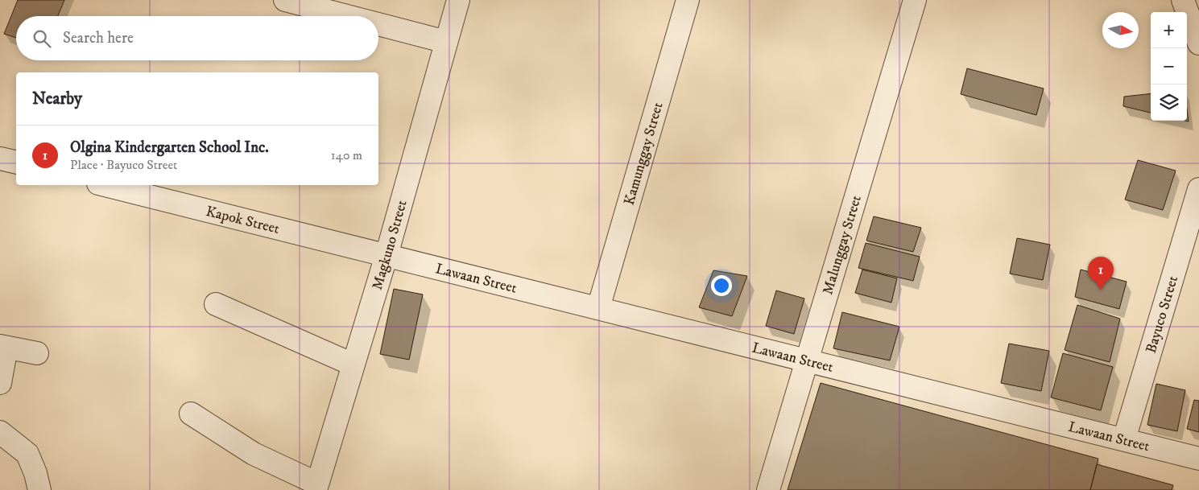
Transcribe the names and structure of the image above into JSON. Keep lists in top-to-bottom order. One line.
{"streets":{"street":["Kamunggay Street","Kapok Street","Malunggay Street","Magkuno Street","Lawaan Street","Bayuco Street"]},"crossings":[["Kamunggay Street","Lawaan Street"],["Kapok Street","Magkuno Street"],["Kapok Street","Lawaan Street"],["Malunggay Street","Lawaan Street"],["Magkuno Street","Lawaan Street"],["Lawaan Street","Bayuco Street"]],"north":"right","page":{"map_buttons":["+","−"],"search":"Search here","heading":"Nearby","list":[{"mark":"1","name":"Olgina Kindergarten School Inc.","note":"Place · Bayuco Street","value":"140 m"}],"pins":"1"}}
